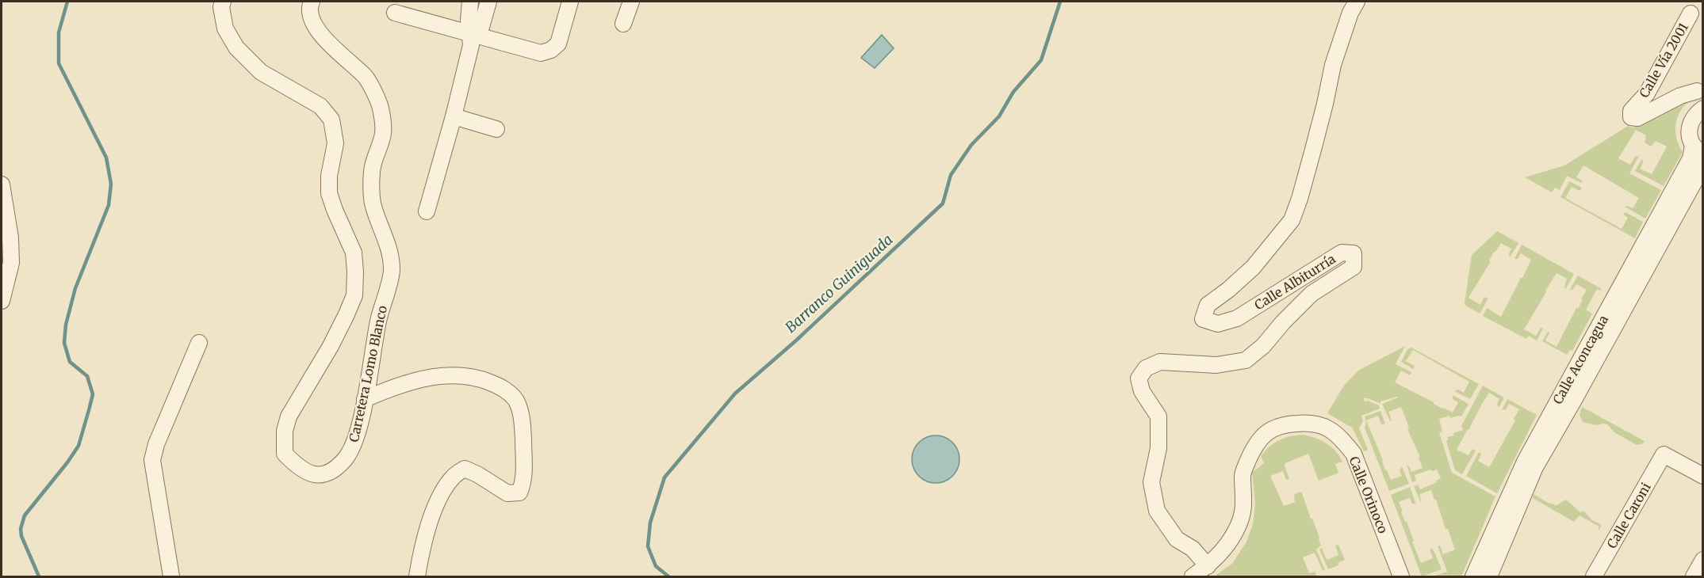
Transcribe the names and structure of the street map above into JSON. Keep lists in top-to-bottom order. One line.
{"streets":{"street":["Calle Vía 2001","Calle Albiturría","Calle Aconcagua","Carretera Lomo Blanco","Calle Orinoco","Calle Caroni"]},"crossings":[["Calle Albiturría","Calle Orinoco"]],"water":["Barranco Guiniguada"]}
